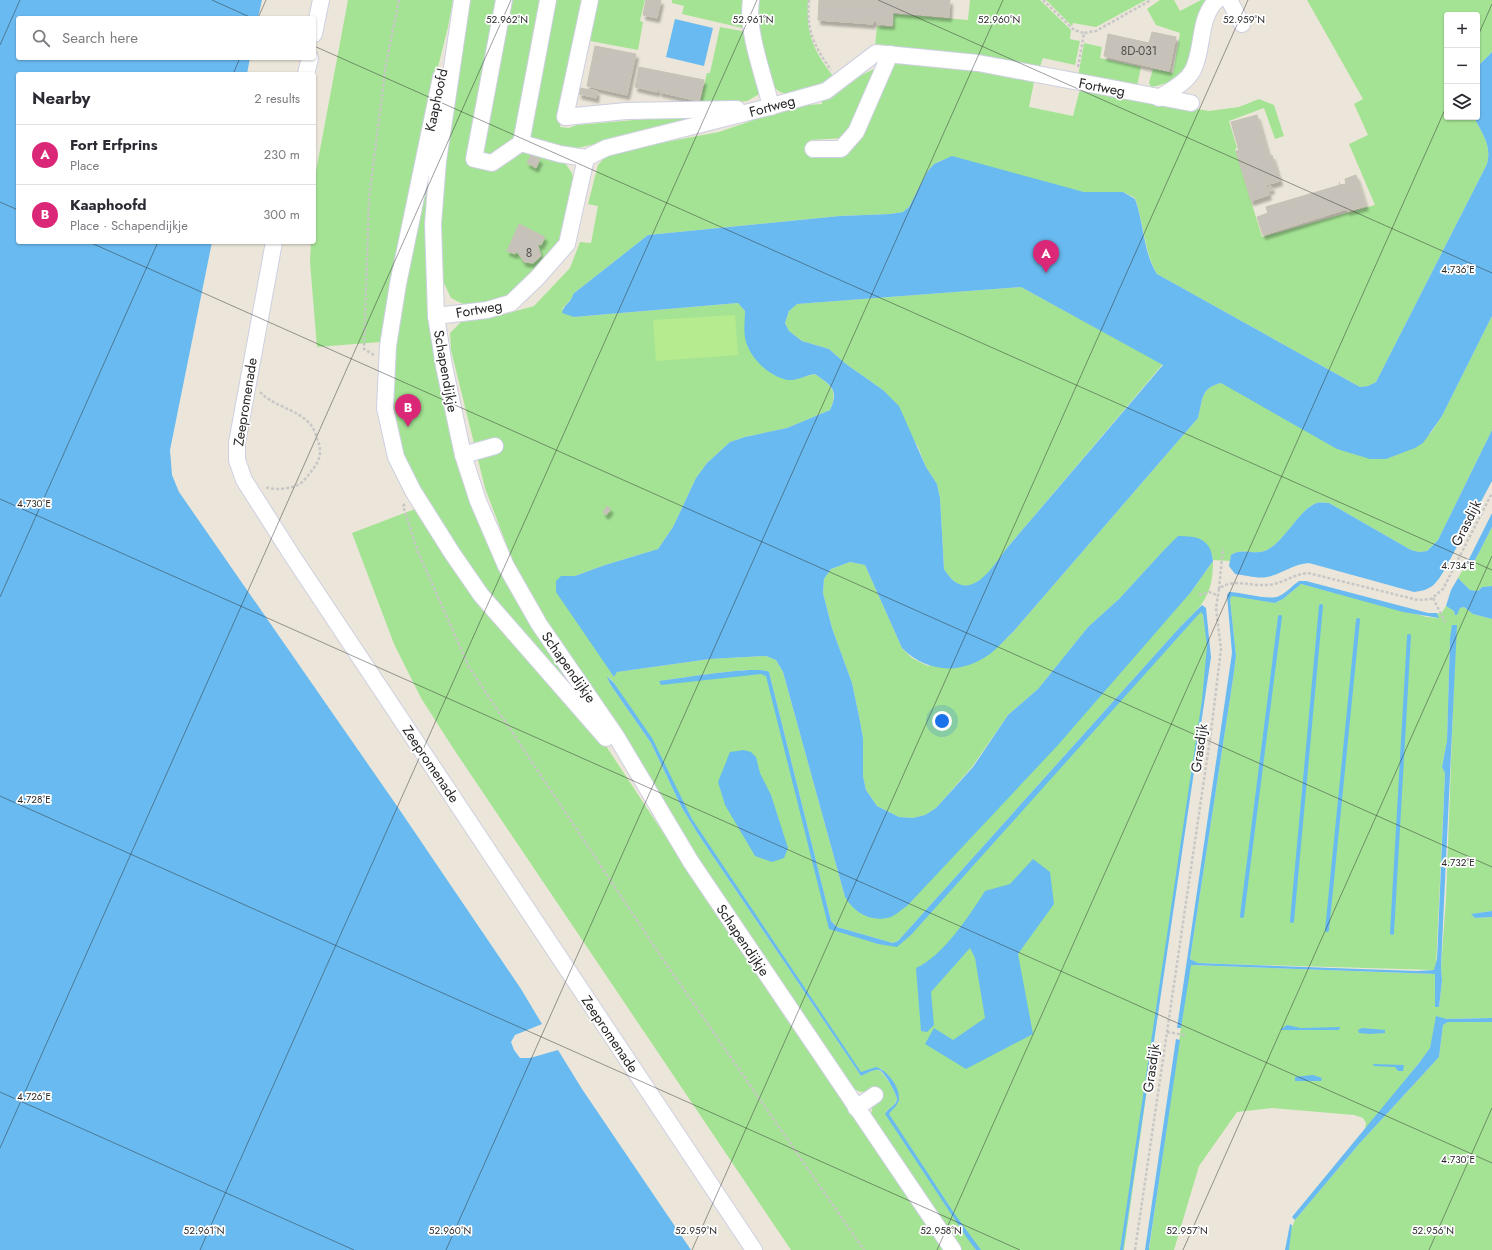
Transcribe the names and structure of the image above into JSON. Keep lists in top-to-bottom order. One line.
{"streets":{"street":["Fortweg","Kaaphoofd","Schapendijkje","Zeepromenade"],"path":["Grasdijk"]},"crossings":[["Fortweg","Schapendijkje"],["Kaaphoofd","Schapendijkje"]],"house_numbers":["8D-031","8"],"page":{"map_buttons":["+","−"],"search":"Search here","heading":["Nearby","2 results"],"list":[{"mark":"A","name":"Fort Erfprins","note":"Place","value":"230 m"},{"mark":"B","name":"Kaaphoofd","note":"Place · Schapendijkje","value":"300 m"}],"pins":["A","B"]},"coordinates":["52.962°N","52.961°N","52.960°N","52.959°N","4.736°E","4.730°E","4.734°E","4.728°E","4.732°E","4.726°E","52.958°N","52.957°N","52.956°N"]}
